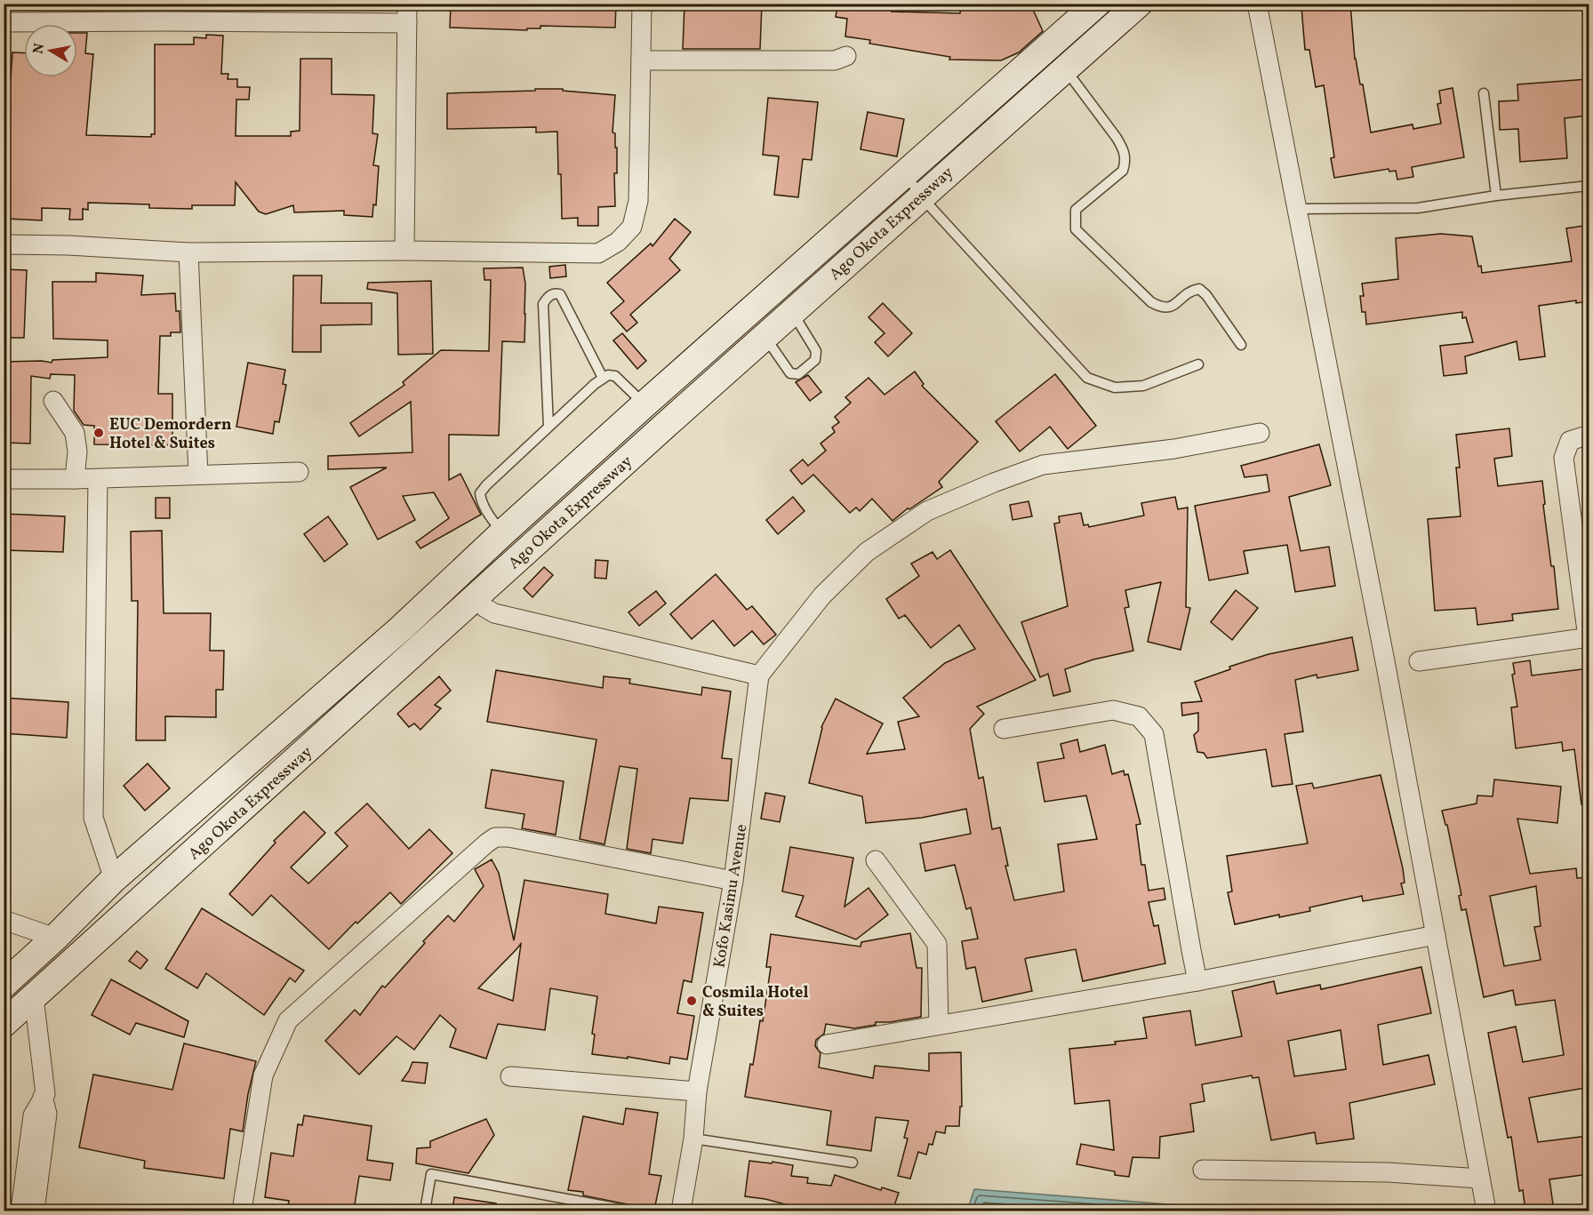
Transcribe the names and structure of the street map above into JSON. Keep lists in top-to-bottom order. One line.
{"streets":{"main road":["Ago Okota Expressway"],"street":["Kofo Kasimu Avenue"]},"places":["EUC Demordern Hotel & Suites","Cosmila Hotel & Suites"],"north":"left"}
